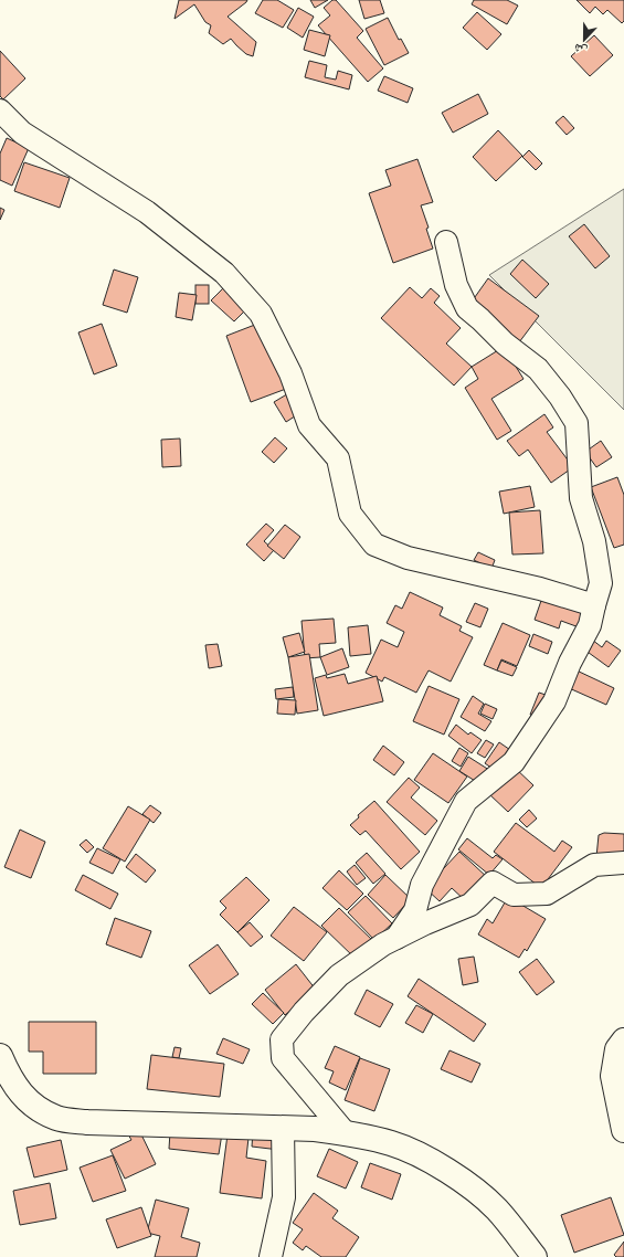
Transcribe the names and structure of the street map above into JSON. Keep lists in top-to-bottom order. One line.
{"north":"bottom"}
